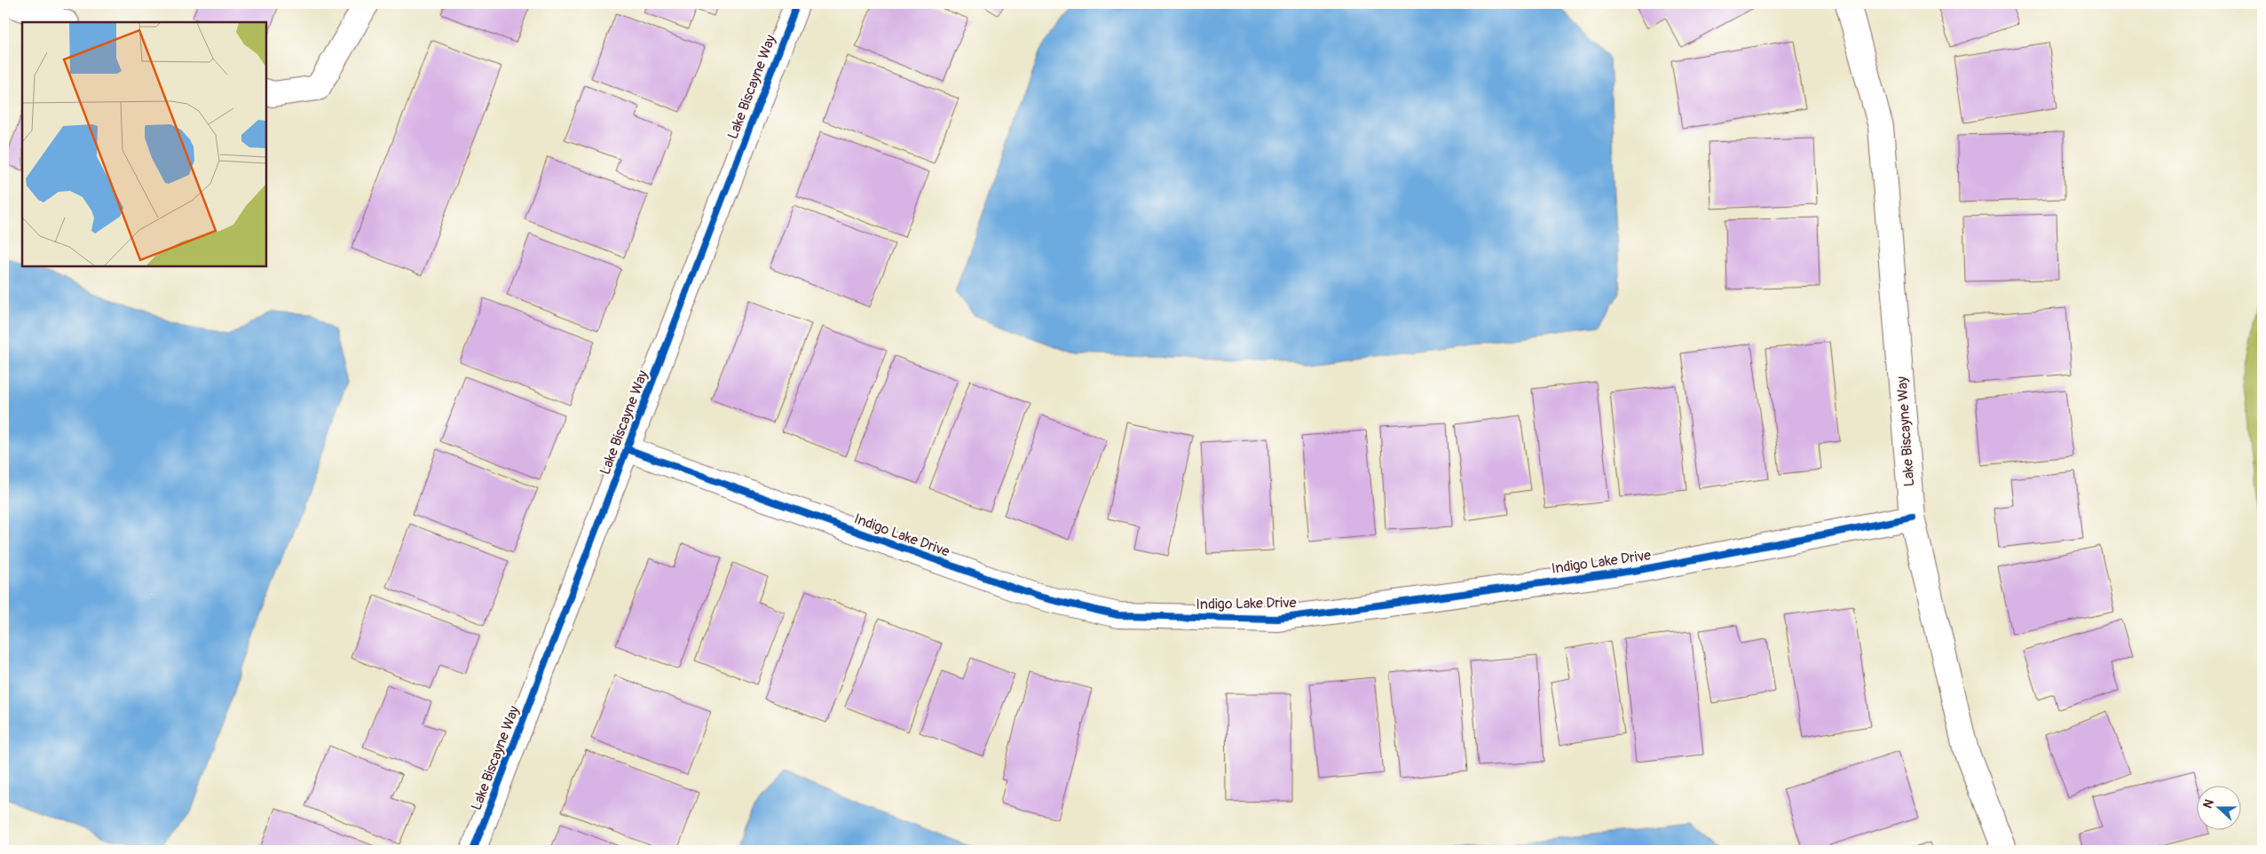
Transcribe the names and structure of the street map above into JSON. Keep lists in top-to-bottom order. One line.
{"streets":{"street":["Lake Biscayne Way","Indigo Lake Drive"]},"crossings":[["Lake Biscayne Way","Indigo Lake Drive"]],"north":"left"}
